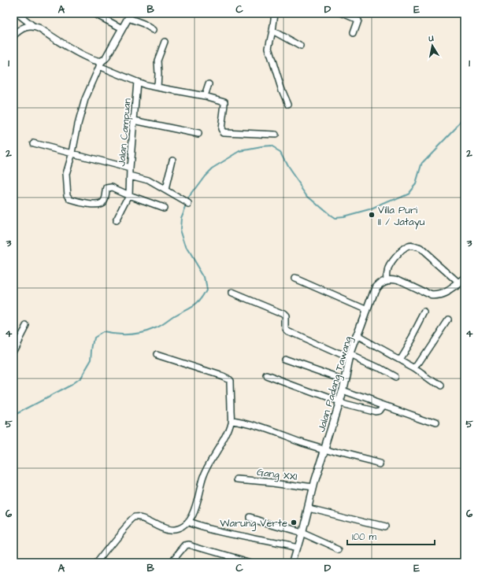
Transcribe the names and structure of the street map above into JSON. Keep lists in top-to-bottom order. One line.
{"streets":{"street":["Jalan Campuan","Jalan Padang Tawang","Gang XXI"]},"crossings":[["Jalan Padang Tawang","Gang XXI"]],"places":["Villa Puri II / Jatayu","Warung Verte"],"scale_bar":"100 m","north":"top","grid":{"columns":["A","B","C","D","E"],"rows":["1","2","3","4","5","6"]}}
